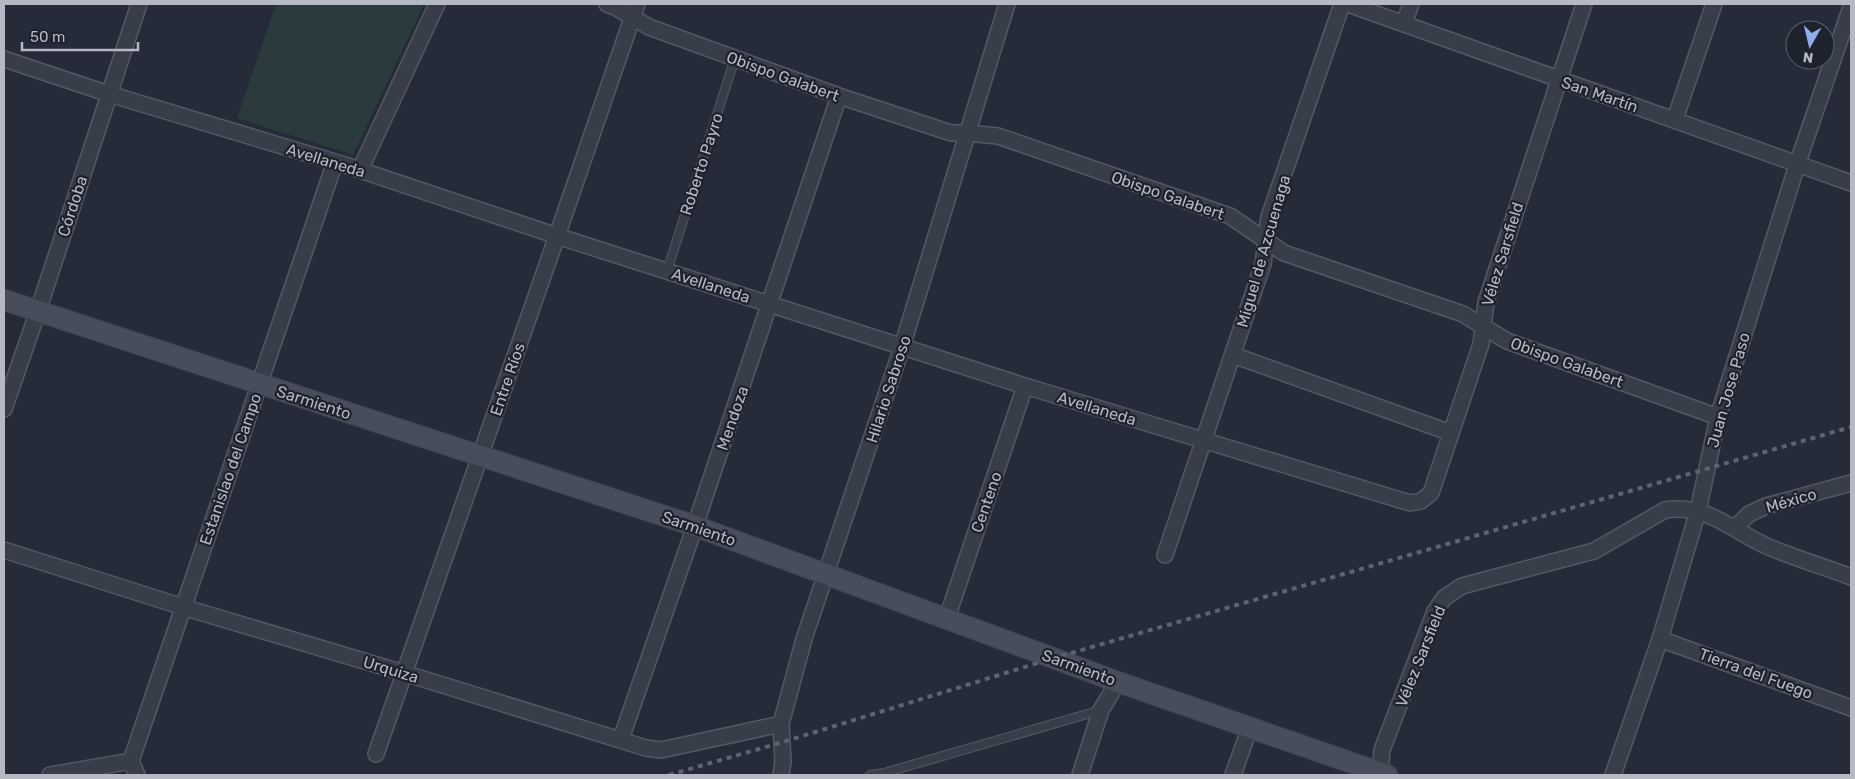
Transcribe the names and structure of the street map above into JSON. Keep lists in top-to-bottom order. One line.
{"streets":{"street":["Obispo Galabert","San Martín","Avellaneda","Córdoba","Miguel de Azcuenaga","Vélez Sarsfield","Entre Ríos","Hilario Sabroso","Juan Jose Paso","Sarmiento","Mendoza","Estanislao del Campo","México","Centeno","Urquiza","Tierra del Fuego"],"lane":["Roberto Payro"]},"crossings":[["Obispo Galabert","Roberto Payro"],["Obispo Galabert","Miguel de Azcuenaga"],["Obispo Galabert","Vélez Sarsfield"],["Obispo Galabert","Entre Ríos"],["Obispo Galabert","Hilario Sabroso"],["Obispo Galabert","Juan Jose Paso"],["Obispo Galabert","Mendoza"],["San Martín","Vélez Sarsfield"],["San Martín","Juan Jose Paso"],["Avellaneda","Roberto Payro"],["Avellaneda","Córdoba"],["Avellaneda","Miguel de Azcuenaga"],["Avellaneda","Vélez Sarsfield"],["Avellaneda","Entre Ríos"],["Avellaneda","Hilario Sabroso"],["Avellaneda","Mendoza"],["Avellaneda","Estanislao del Campo"],["Avellaneda","Centeno"],["Córdoba","Sarmiento"],["Vélez Sarsfield","Juan Jose Paso"],["Vélez Sarsfield","Sarmiento"],["Entre Ríos","Sarmiento"],["Entre Ríos","Urquiza"],["Hilario Sabroso","Sarmiento"],["Hilario Sabroso","Urquiza"],["Juan Jose Paso","Tierra del Fuego"],["Sarmiento","Mendoza"],["Sarmiento","Estanislao del Campo"],["Sarmiento","Centeno"],["Mendoza","Urquiza"],["Estanislao del Campo","Urquiza"]],"scale_bar":"50 m","north":"bottom"}
